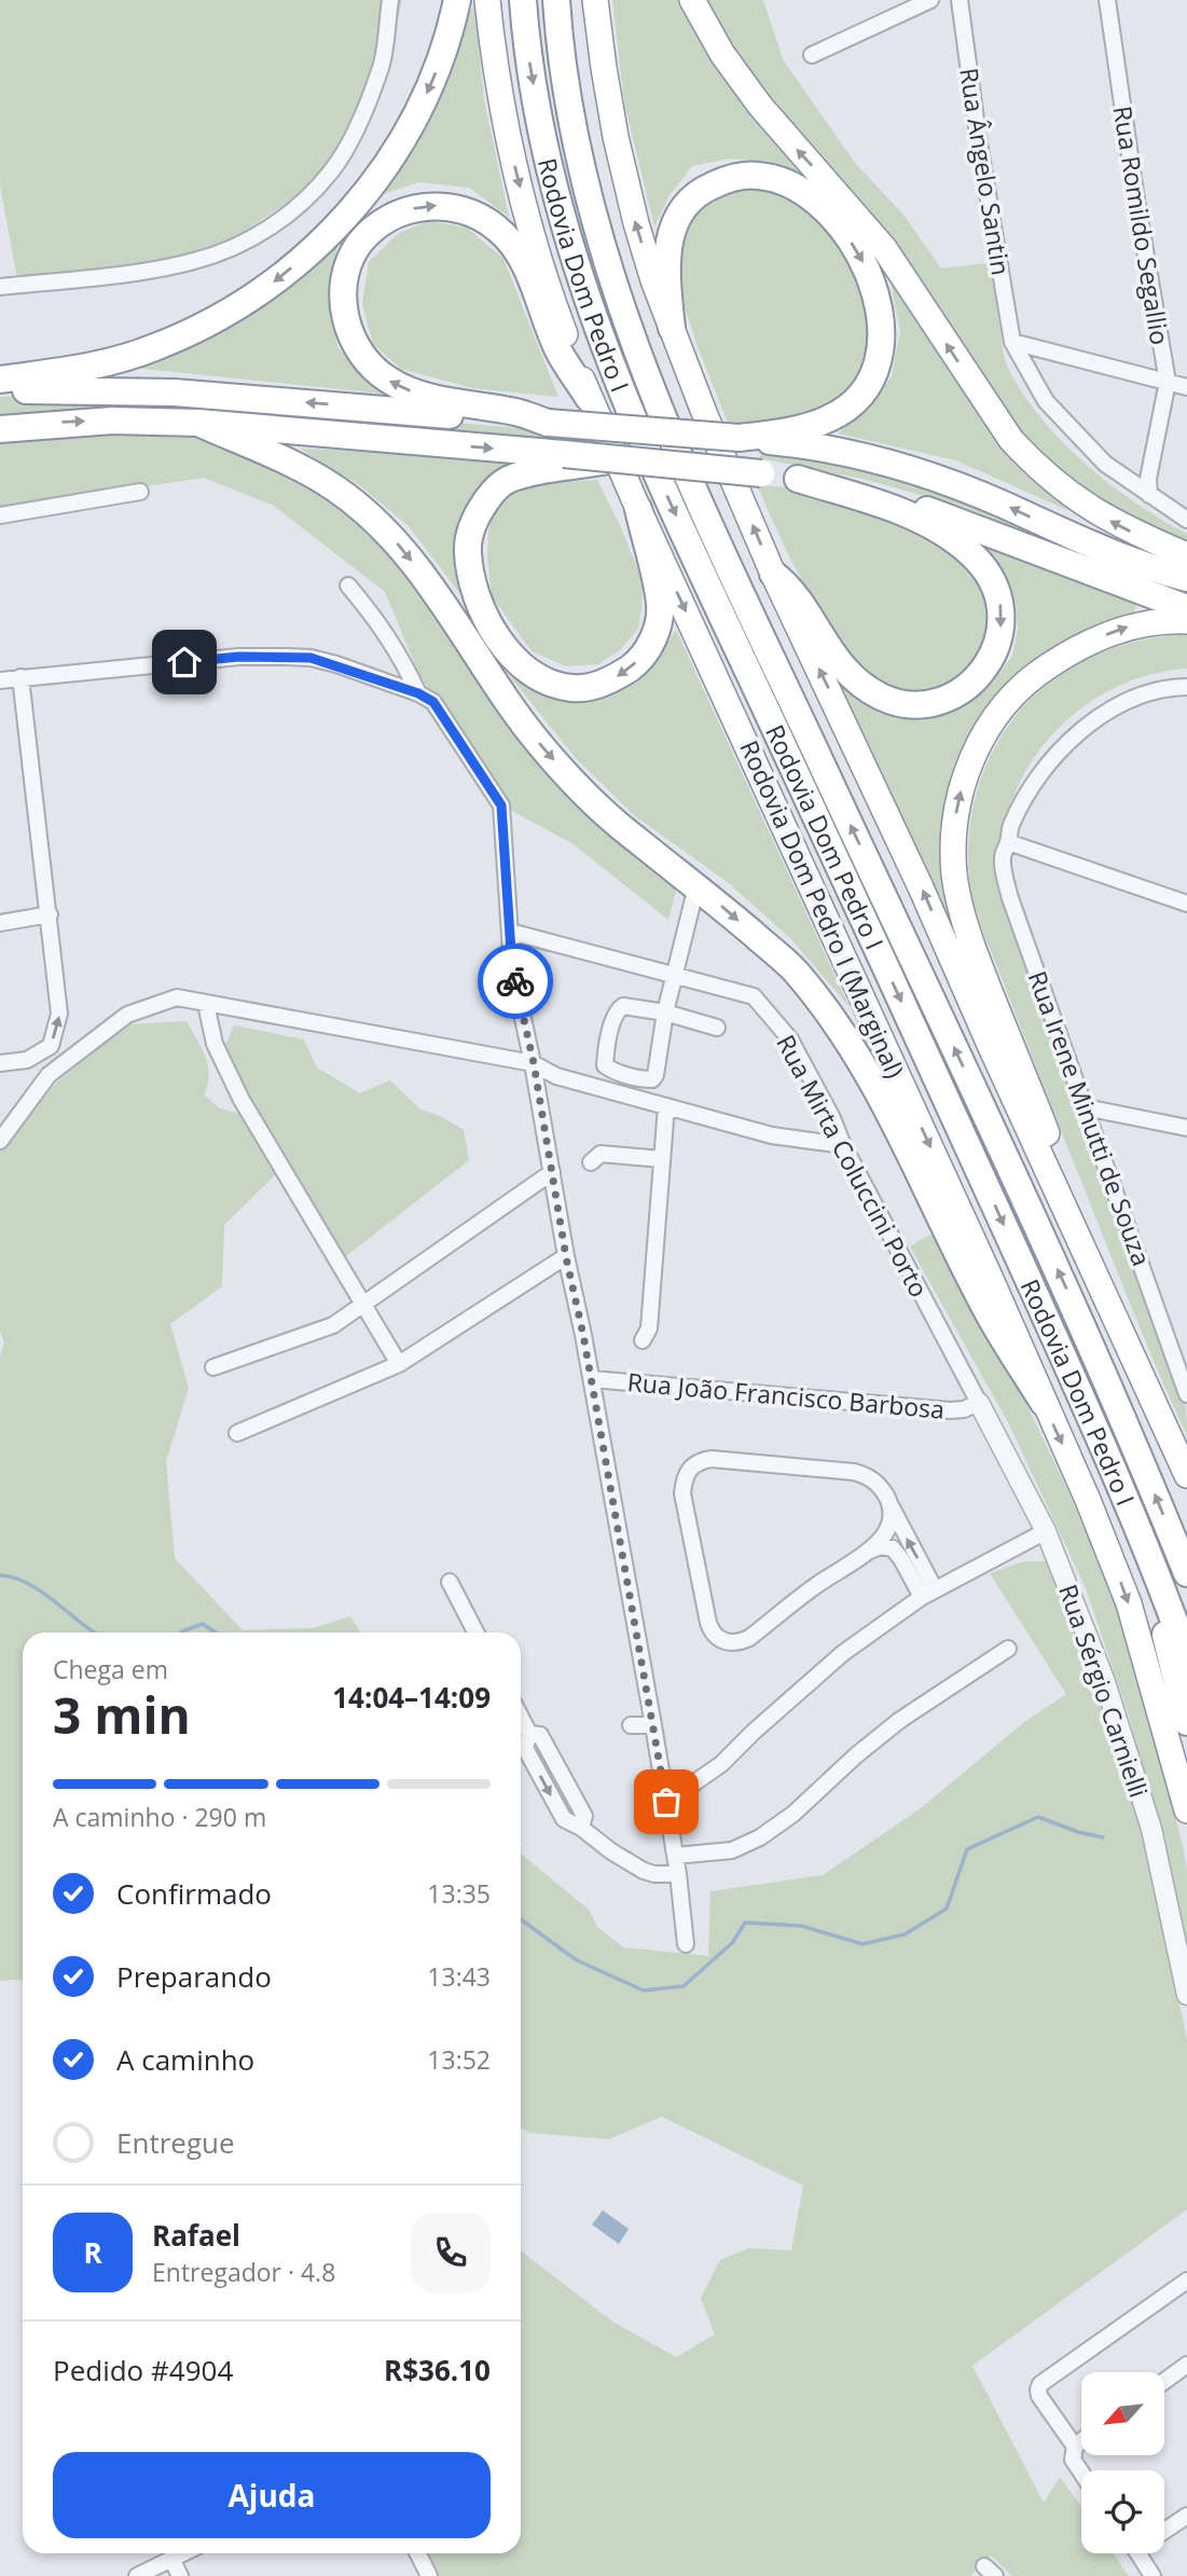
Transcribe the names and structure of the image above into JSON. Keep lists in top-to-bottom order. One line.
{"streets":{"highway":["Rodovia Dom Pedro I","Rodovia Dom Pedro I (Marginal)"],"street":["Rua Ângelo Santin","Rua Romildo Segallio","Rua Irene Minutti de Souza","Rua Mirta Coluccini Porto","Rua João Francisco Barbosa","Rua Sérgio Carnielli"]},"crossings":[["Rua Mirta Coluccini Porto","Rua João Francisco Barbosa"],["Rua Mirta Coluccini Porto","Rua Sérgio Carnielli"],["Rua João Francisco Barbosa","Rua Sérgio Carnielli"]],"north":"bottom left","page":{"heading":["3 min","Chega em","14:04–14:09"],"panel":["Rafael","Entregador · 4.8","Pedido #4904","R$36.10"],"bar":"A caminho · 290 m","list":[["Confirmado","13:35"],["Preparando","13:43"],["A caminho","13:52"],"Entregue"],"round":"R","buttons":"Ajuda"}}
